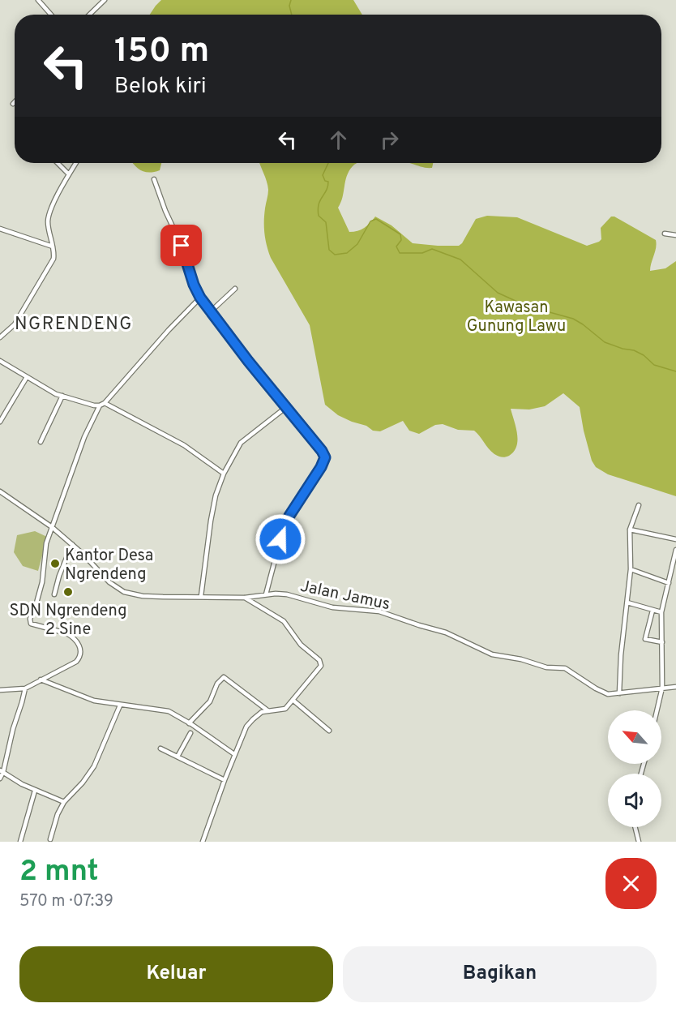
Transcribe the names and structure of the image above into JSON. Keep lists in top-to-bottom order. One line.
{"streets":{"street":["Jalan Jamus"]},"districts":["NGRENDENG"],"parks":["Kawasan Gunung Lawu"],"places":["Kantor Desa Ngrendeng","SDN Ngrendeng 2 Sine"],"north":"top left","page":{"turn":["150 m","Belok kiri"],"heading":["2 mnt","570 m · 07:39"],"buttons":["Keluar","Bagikan"]}}
